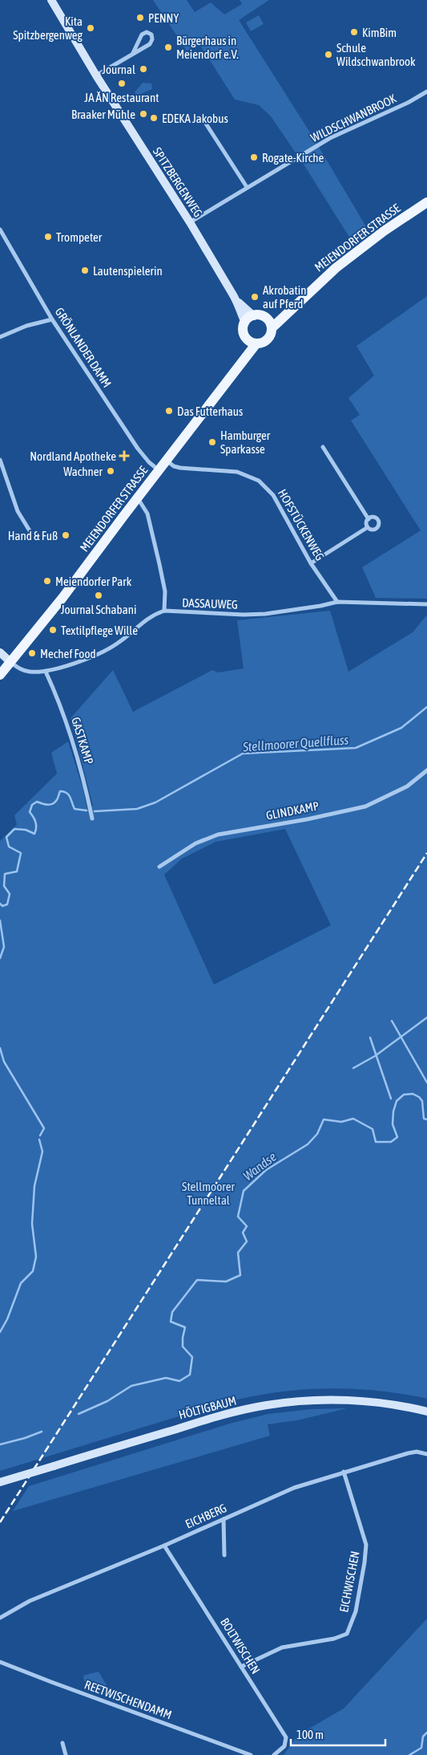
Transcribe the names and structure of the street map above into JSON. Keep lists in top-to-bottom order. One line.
{"streets":{"main road":["SPITZBERGENWEG","MEIENDORFER STRASSE","HÖLTIGBAUM"],"street":["WILDSCHWANBROOK","GRÖNLANDER DAMM","HOFSTÜCKENWEG","DASSAUWEG","GASTKAMP","GLINDKAMP","EICHBERG","EICHWISCHEN","BOLTWISCHEN","REETWISCHENDAMM"]},"crossings":[["WILDSCHWANBROOK","SPITZBERGENWEG"],["SPITZBERGENWEG","MEIENDORFER STRASSE"],["MEIENDORFER STRASSE","GRÖNLANDER DAMM"],["MEIENDORFER STRASSE","HOFSTÜCKENWEG"],["MEIENDORFER STRASSE","DASSAUWEG"],["HOFSTÜCKENWEG","DASSAUWEG"],["DASSAUWEG","GASTKAMP"],["EICHBERG","EICHWISCHEN"],["EICHBERG","BOLTWISCHEN"],["EICHWISCHEN","BOLTWISCHEN"]],"water":["Stellmoorer Quellfluss","Wandse"],"parks":["Stellmoorer Tunneltal"],"places":{"other":["PENNY","Kita Spitzbergenweg","KimBim","Bürgerhaus in Meiendorf e.V.","Schule Wildschwanbrook","Journal","JA ĂN Restaurant","Braaker Mühle","EDEKA Jakobus","Rogate-Kirche","Trompeter","Lautenspielerin","Akrobatin auf Pferd","Das Futterhaus","Hamburger Sparkasse","Wachner","Hand & Fuß","Meiendorfer Park","Journal Schabani","Textilpflege Wille","Mechef Food"],"health":["Nordland Apotheke"]},"scale_bar":"100 m"}
